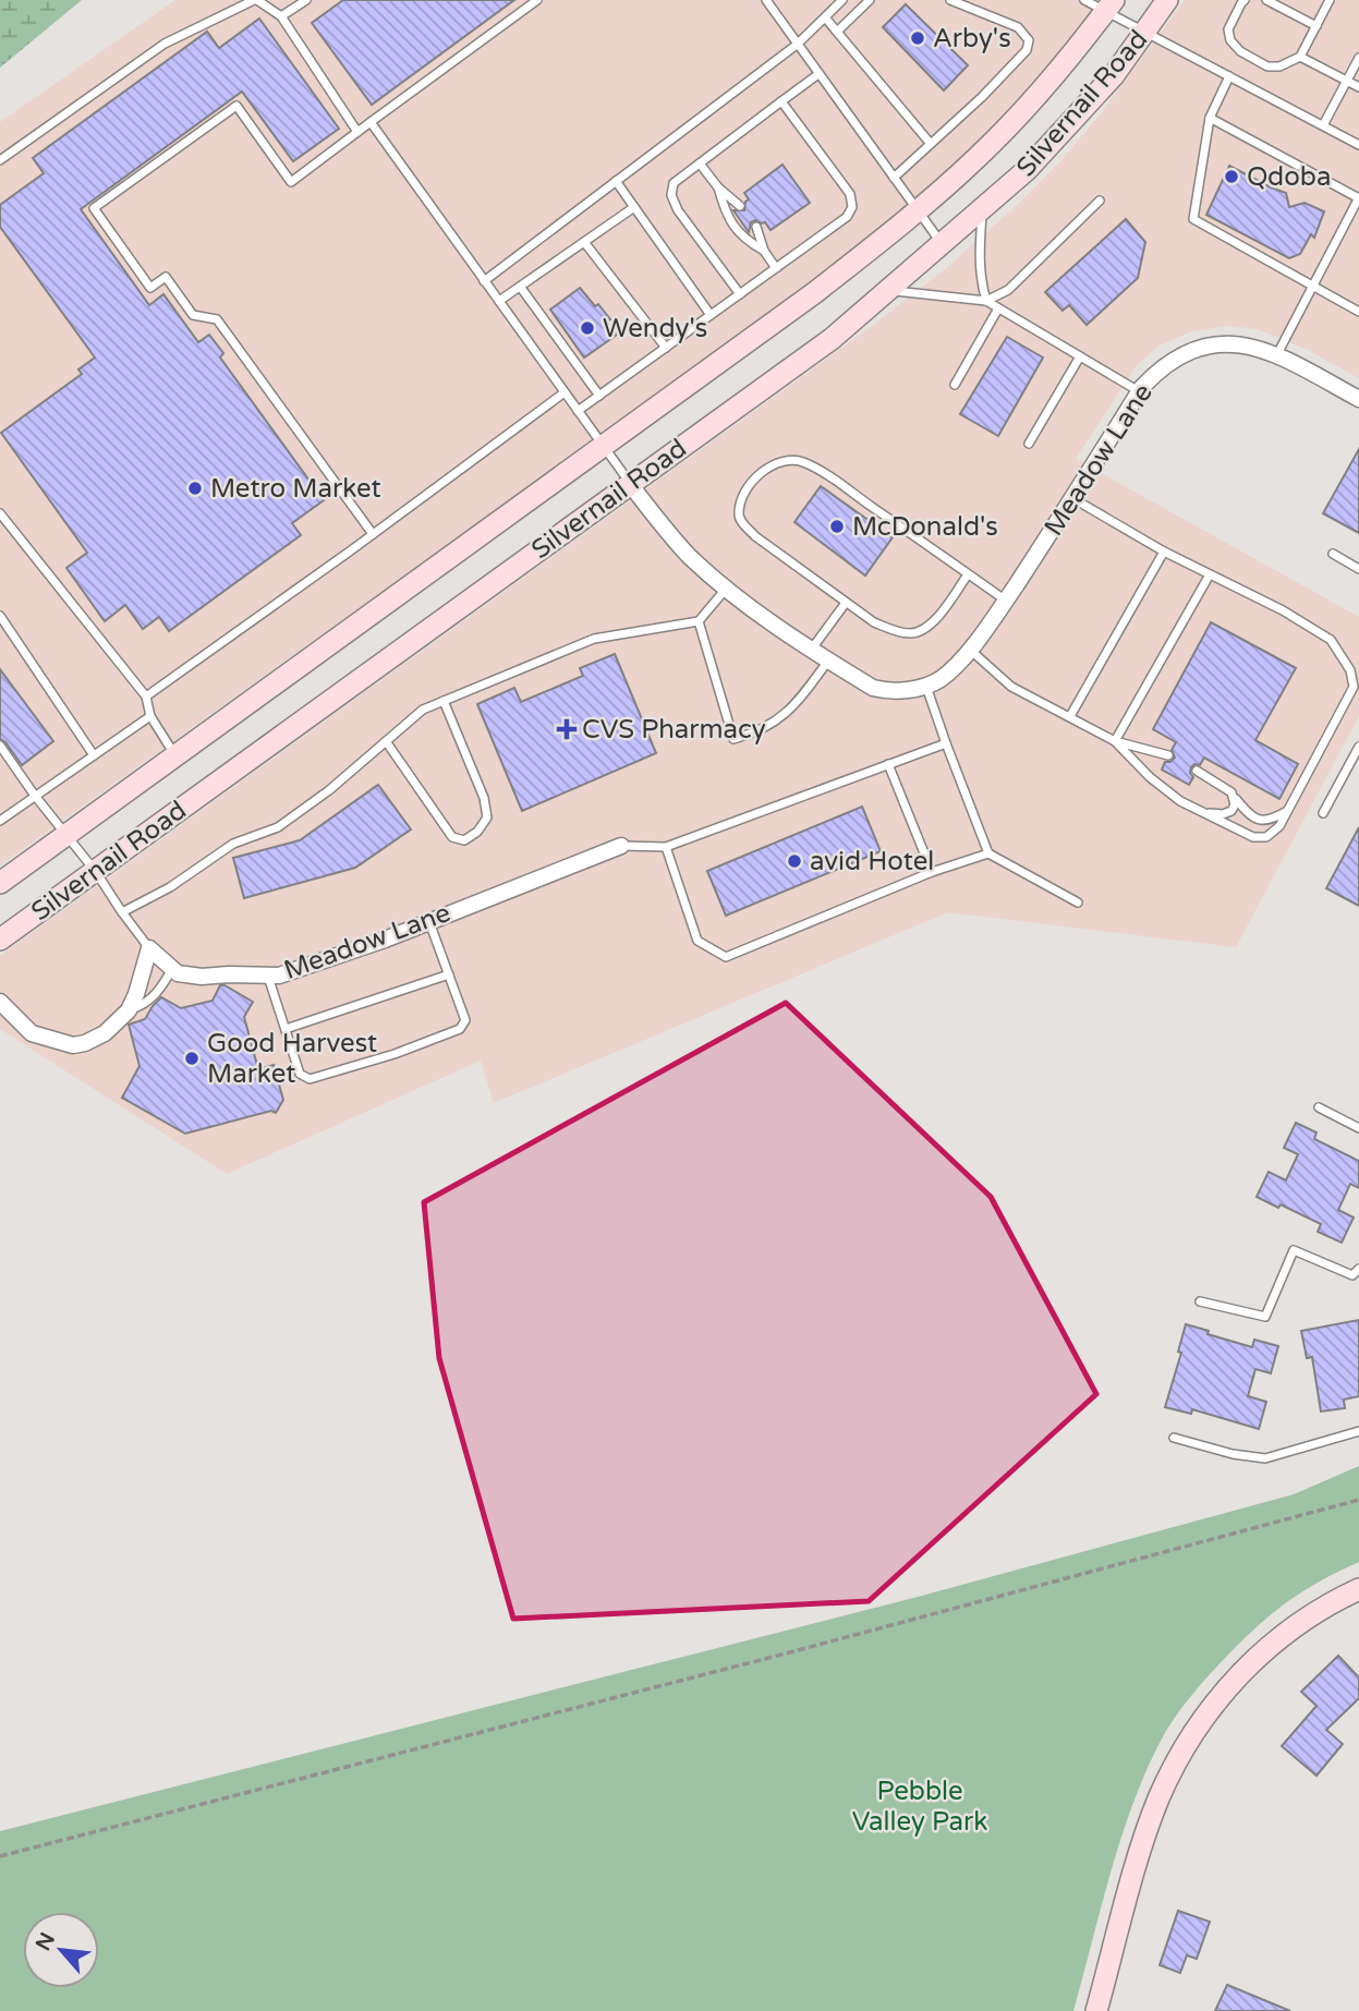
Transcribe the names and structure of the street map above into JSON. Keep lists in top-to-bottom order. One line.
{"streets":{"street":["Silvernail Road","Meadow Lane"]},"parks":["Pebble Valley Park"],"places":{"other":["Arby's","Qdoba","Wendy's","Metro Market","McDonald's","avid Hotel","Good Harvest Market"],"health":["CVS Pharmacy"]},"north":"top left"}
